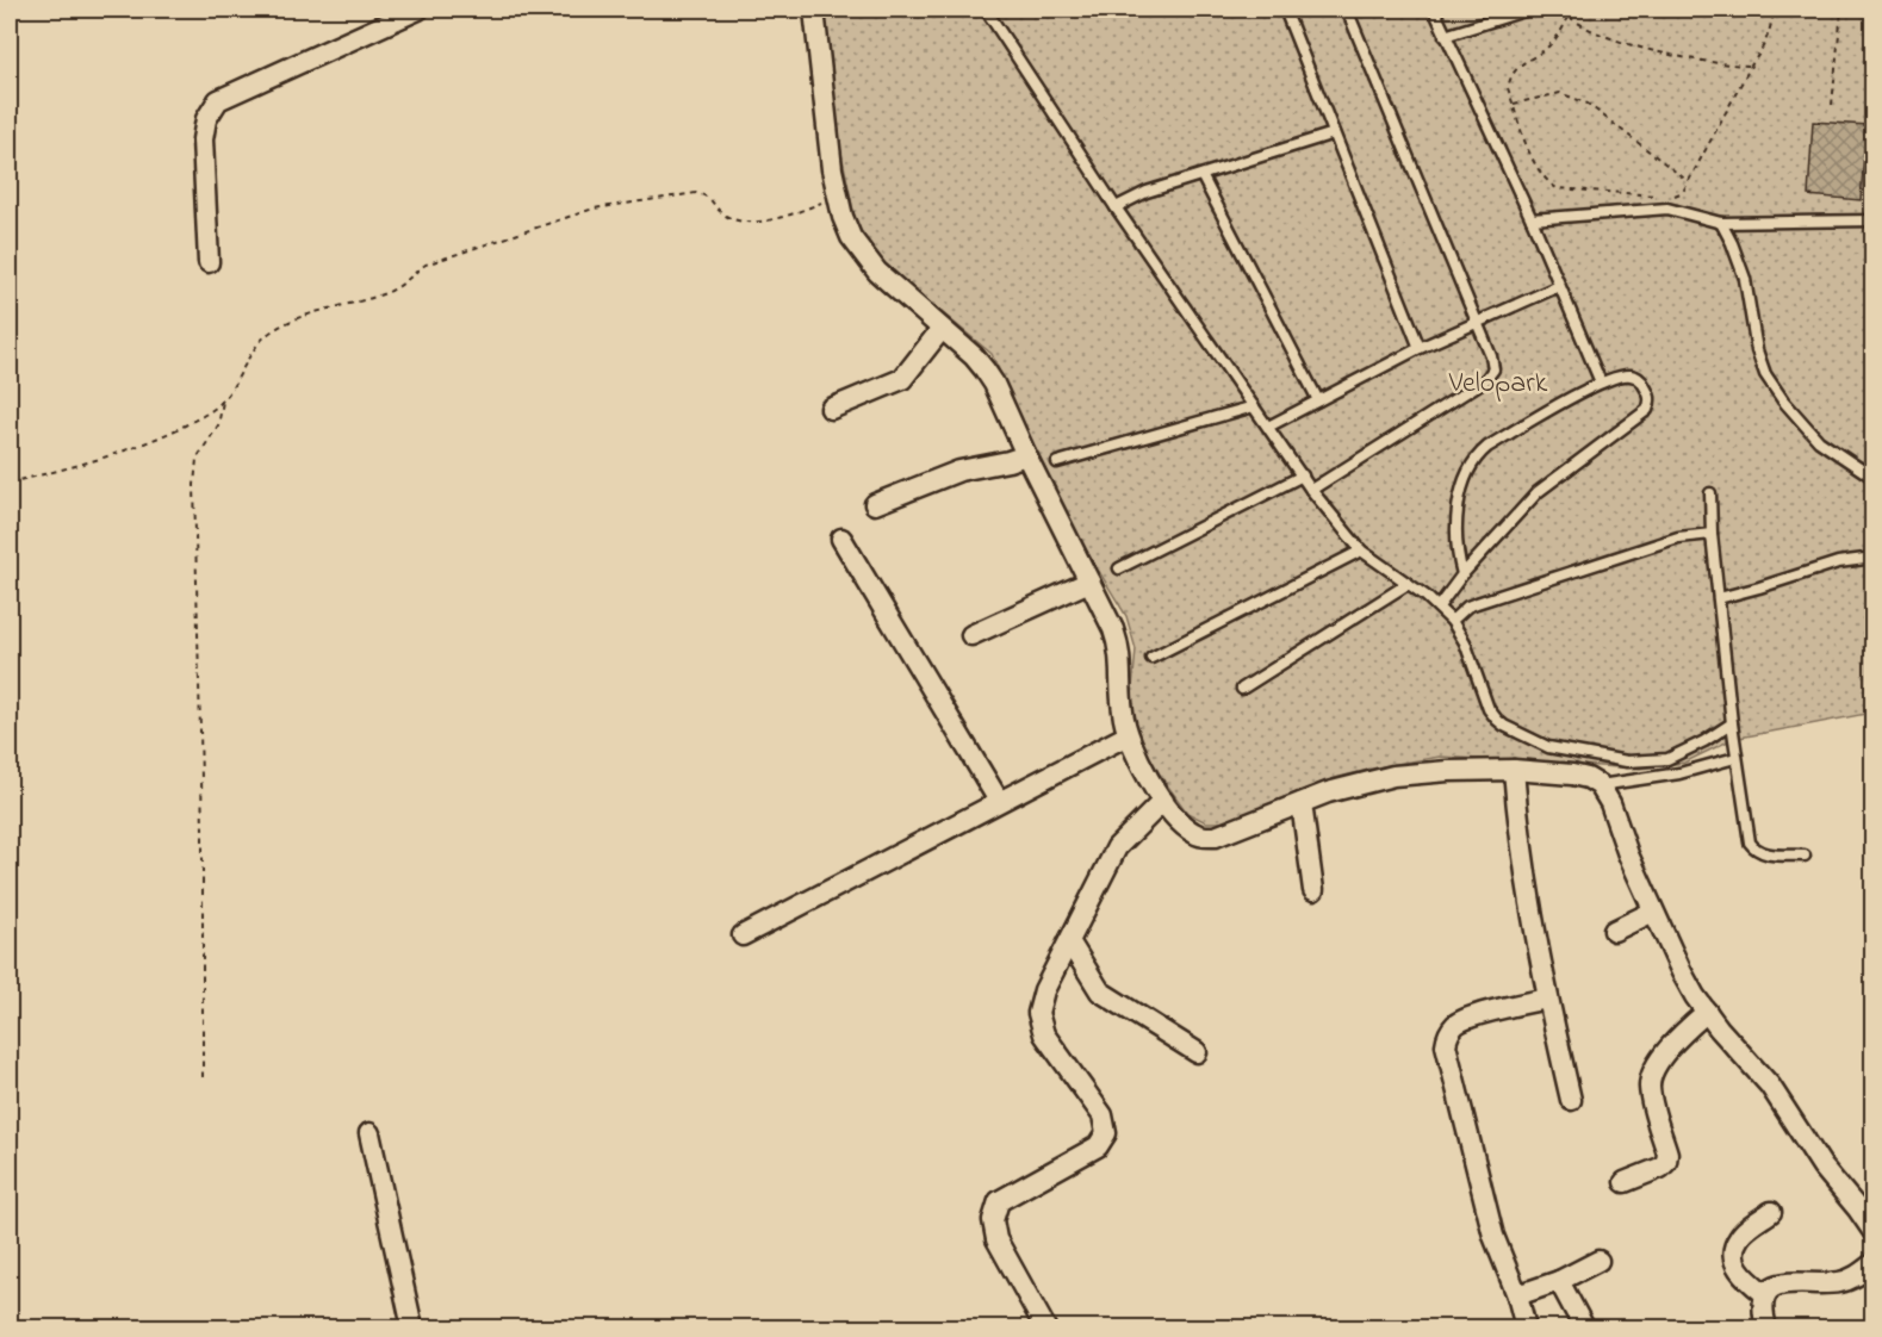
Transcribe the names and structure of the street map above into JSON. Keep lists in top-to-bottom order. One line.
{"parks":["Velopark"]}
